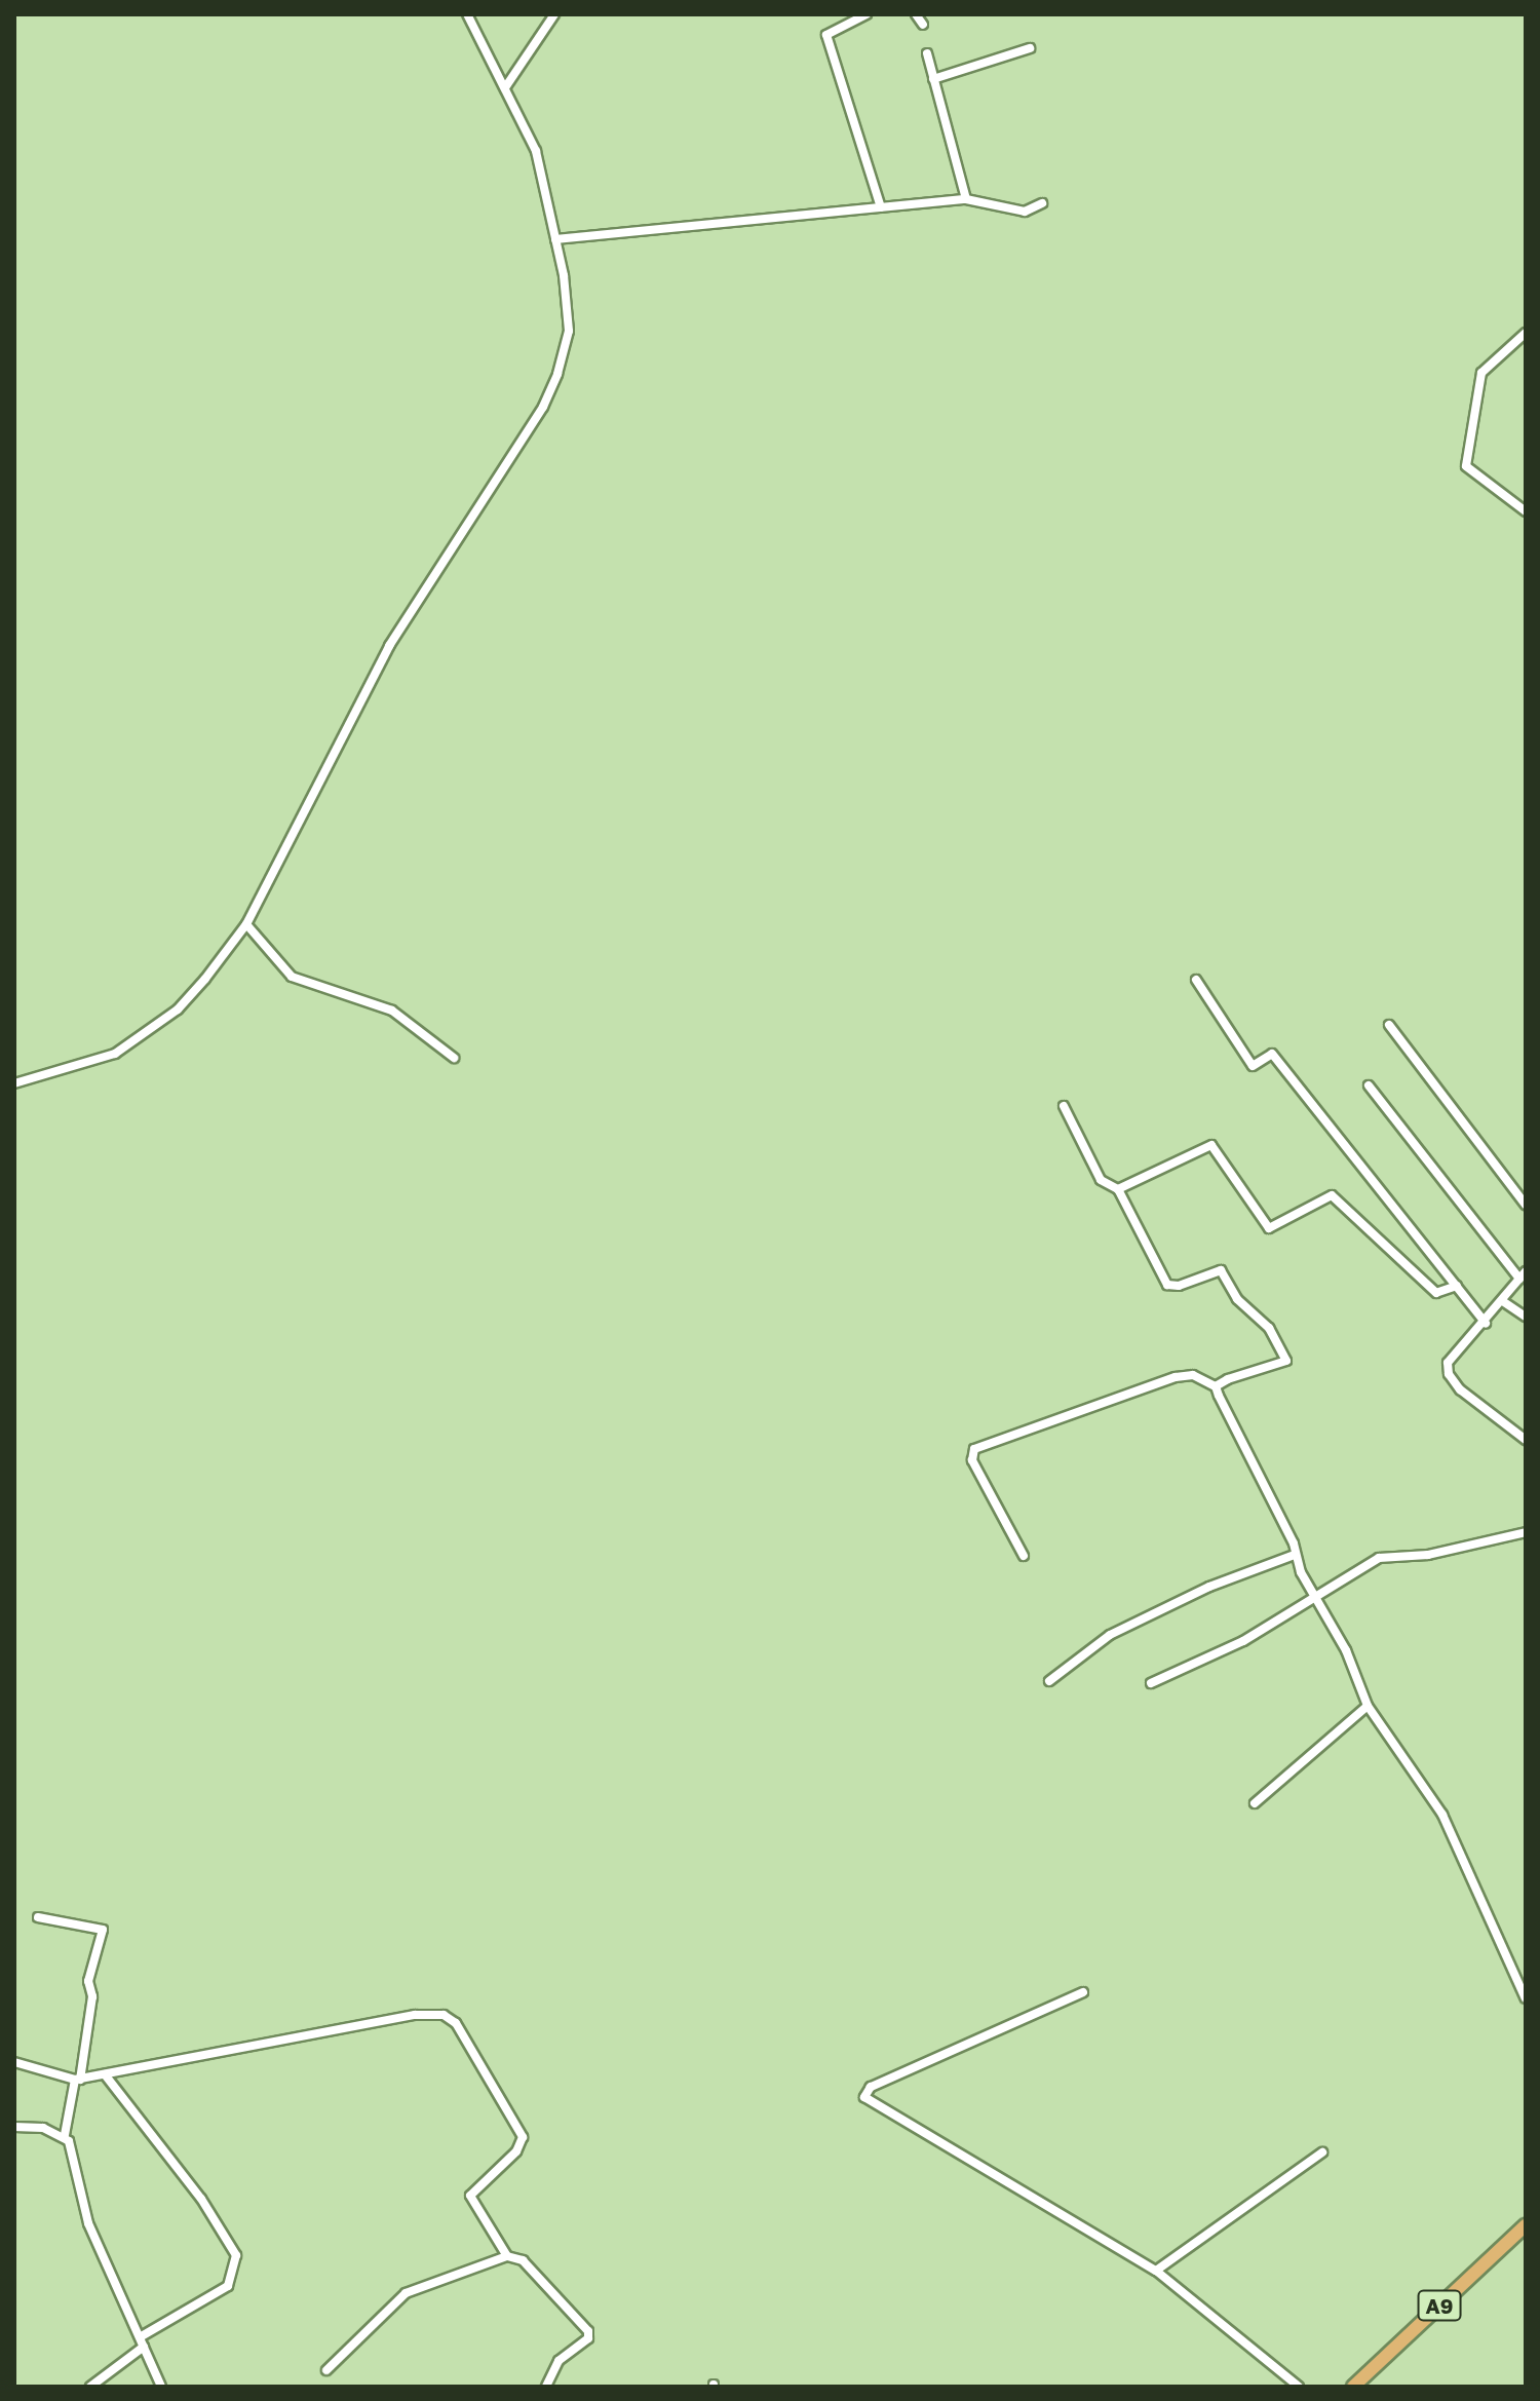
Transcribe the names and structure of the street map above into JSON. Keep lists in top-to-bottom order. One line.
{"streets":{"main road":["A9"]}}
